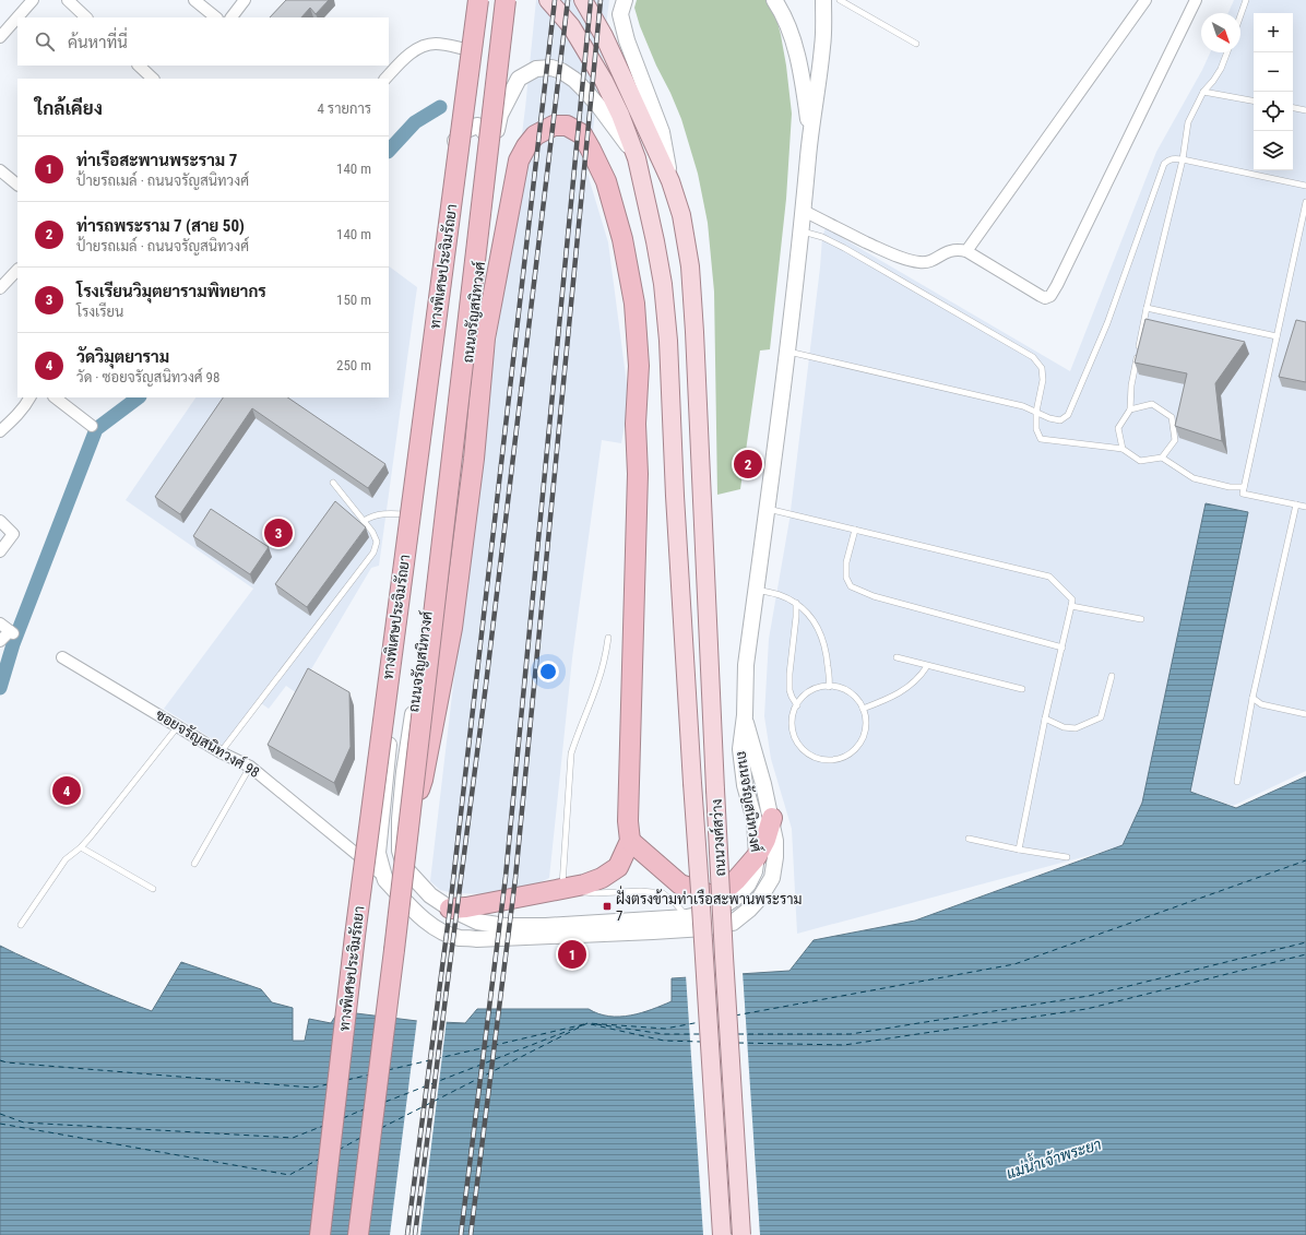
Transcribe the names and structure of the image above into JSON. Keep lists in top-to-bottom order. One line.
{"streets":{"highway":["ทางพิเศษประจิมรัถยา"],"main road":["ถนนจรัญสนิทวงศ์","ถนนวงศ์สว่าง"],"street":["ซอยจรัญสนิทวงศ์ 98"]},"crossings":[["ถนนจรัญสนิทวงศ์","ซอยจรัญสนิทวงศ์ 98"],["ถนนจรัญสนิทวงศ์","ถนนวงศ์สว่าง"]],"water":["แม่น้ำเจ้าพระยา"],"places":{"transit":["ฝั่งตรงข้ามท่าเรือสะพานพระราม 7"]},"north":"bottom right","page":{"map_buttons":["+","−"],"search":"ค้นหาที่นี่","heading":["ใกล้เคียง","4 รายการ"],"list":[{"mark":"1","name":"ท่าเรือสะพานพระราม 7","note":"ป้ายรถเมล์ · ถนนจรัญสนิทวงศ์","value":"140 m"},{"mark":"2","name":"ท่ารถพระราม 7 (สาย 50)","note":"ป้ายรถเมล์ · ถนนจรัญสนิทวงศ์","value":"140 m"},{"mark":"3","name":"โรงเรียนวิมุตยารามพิทยากร","note":"โรงเรียน","value":"150 m"},{"mark":"4","name":"วัดวิมุตยาราม","note":"วัด · ซอยจรัญสนิทวงศ์ 98","value":"250 m"}],"pins":["2","3","4","1"]}}
